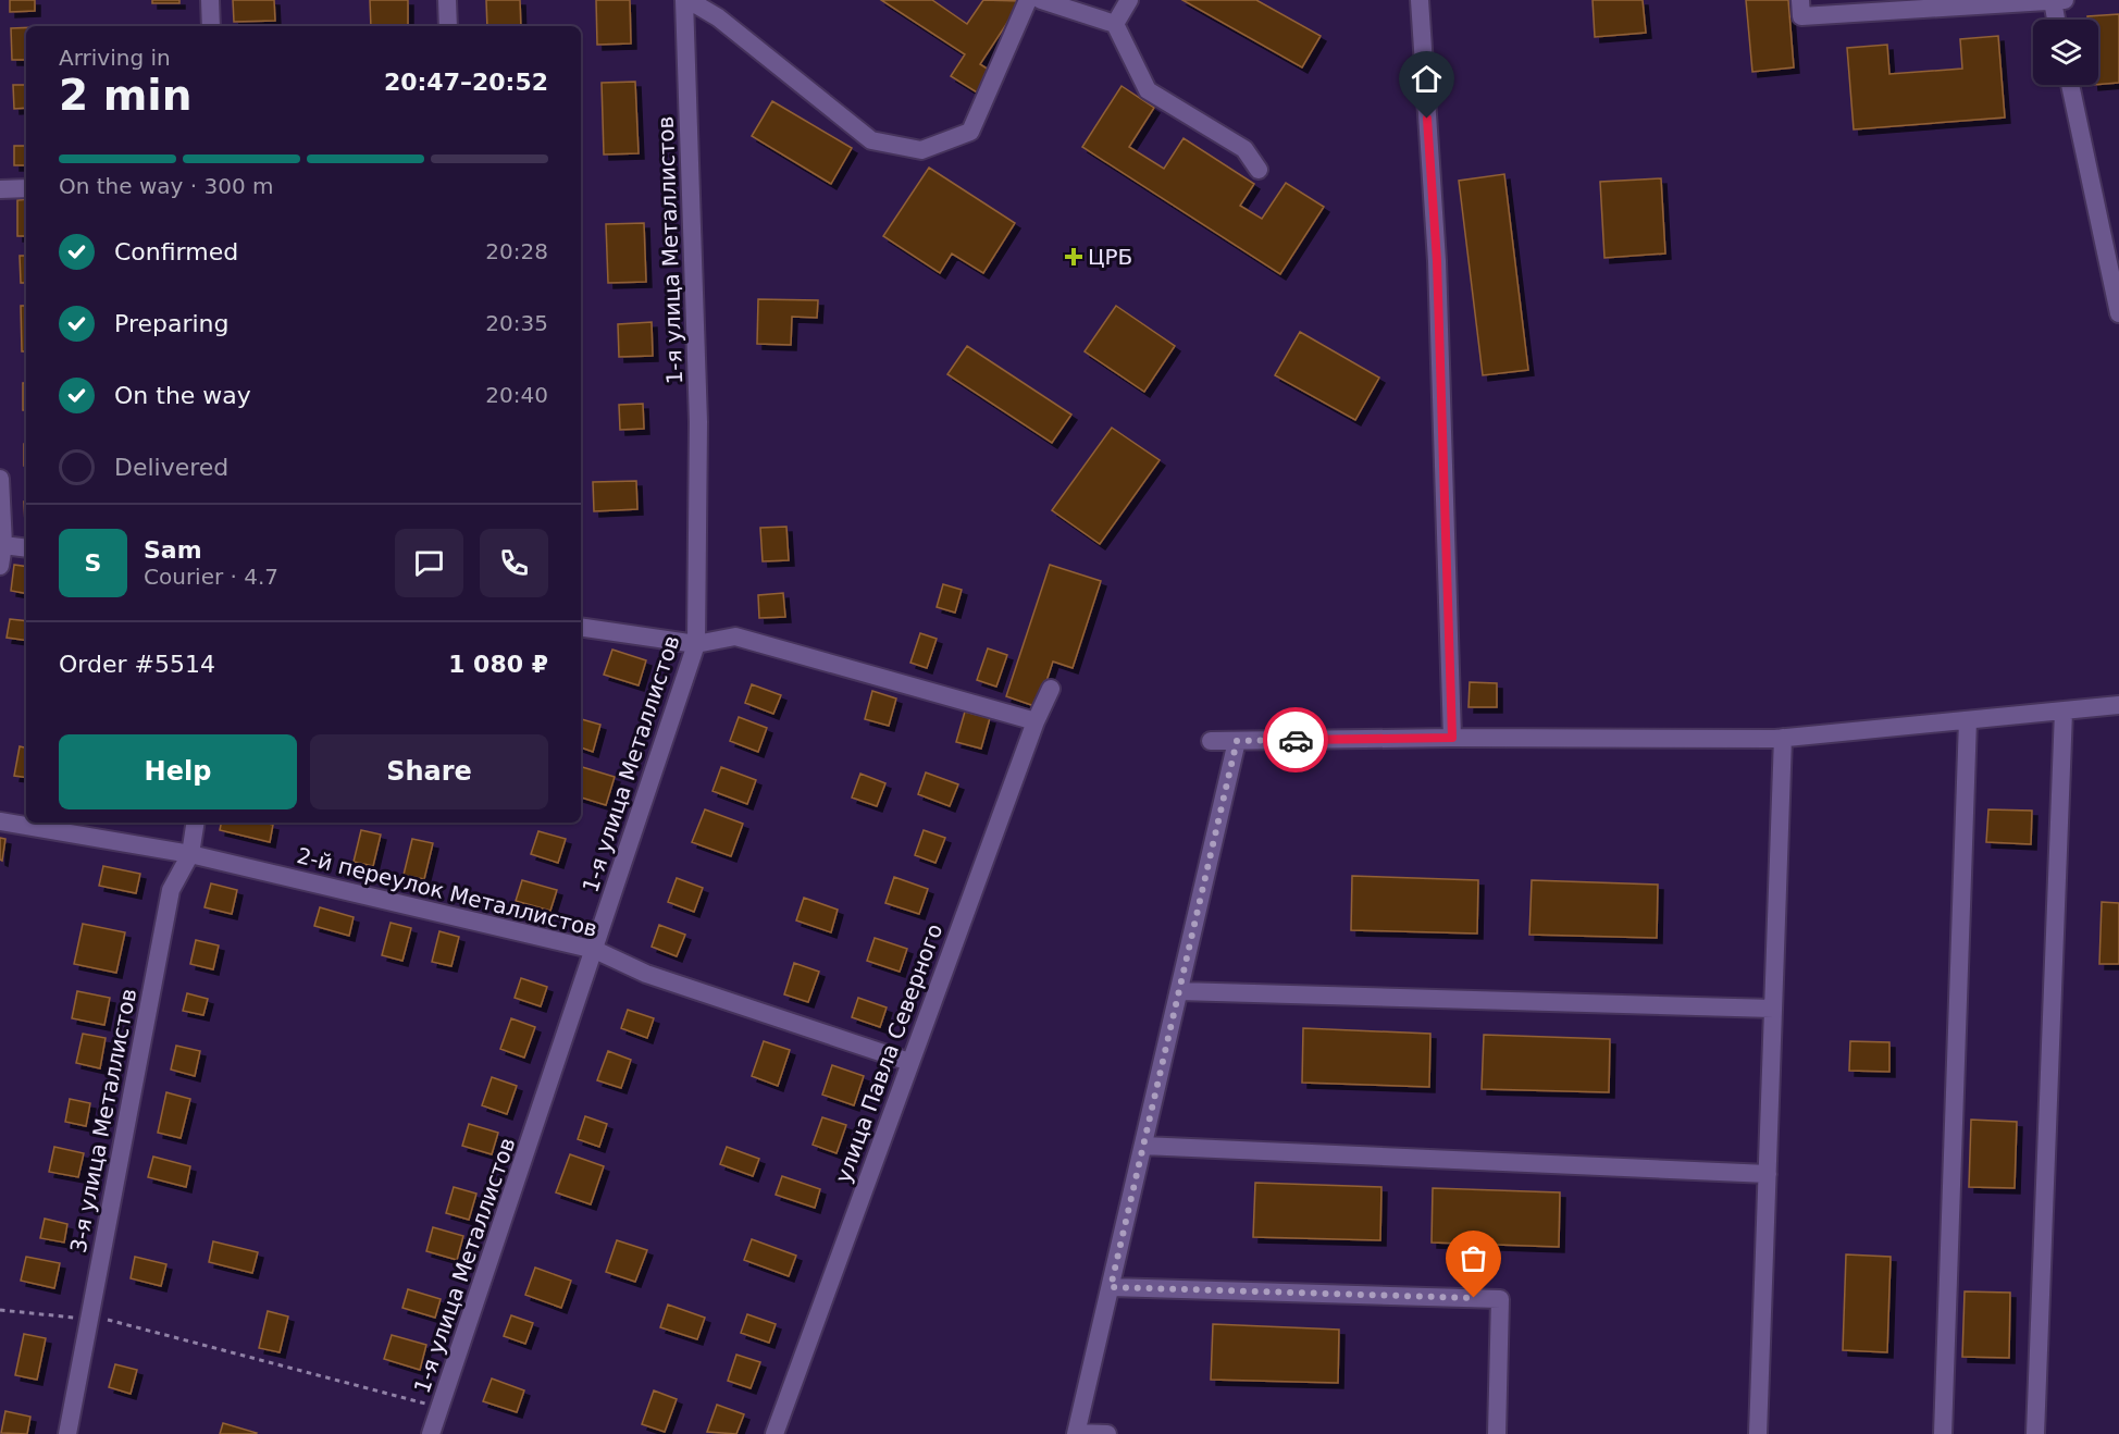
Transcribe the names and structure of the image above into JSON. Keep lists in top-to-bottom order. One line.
{"streets":{"street":["1-я улица Металлистов","2-й переулок Металлистов","улица Павла Северного","3-я улица Металлистов"]},"crossings":[["1-я улица Металлистов","2-й переулок Металлистов"],["2-й переулок Металлистов","улица Павла Северного"],["2-й переулок Металлистов","3-я улица Металлистов"]],"places":{"health":["ЦРБ"]},"page":{"heading":["2 min","Arriving in","20:47–20:52"],"panel":["Sam","Courier · 4.7","Order #5514","1 080 ₽"],"bar":"On the way · 300 m","list":[["Confirmed","20:28"],["Preparing","20:35"],["On the way","20:40"],"Delivered"],"round":"S","buttons":["Help","Share"]}}
